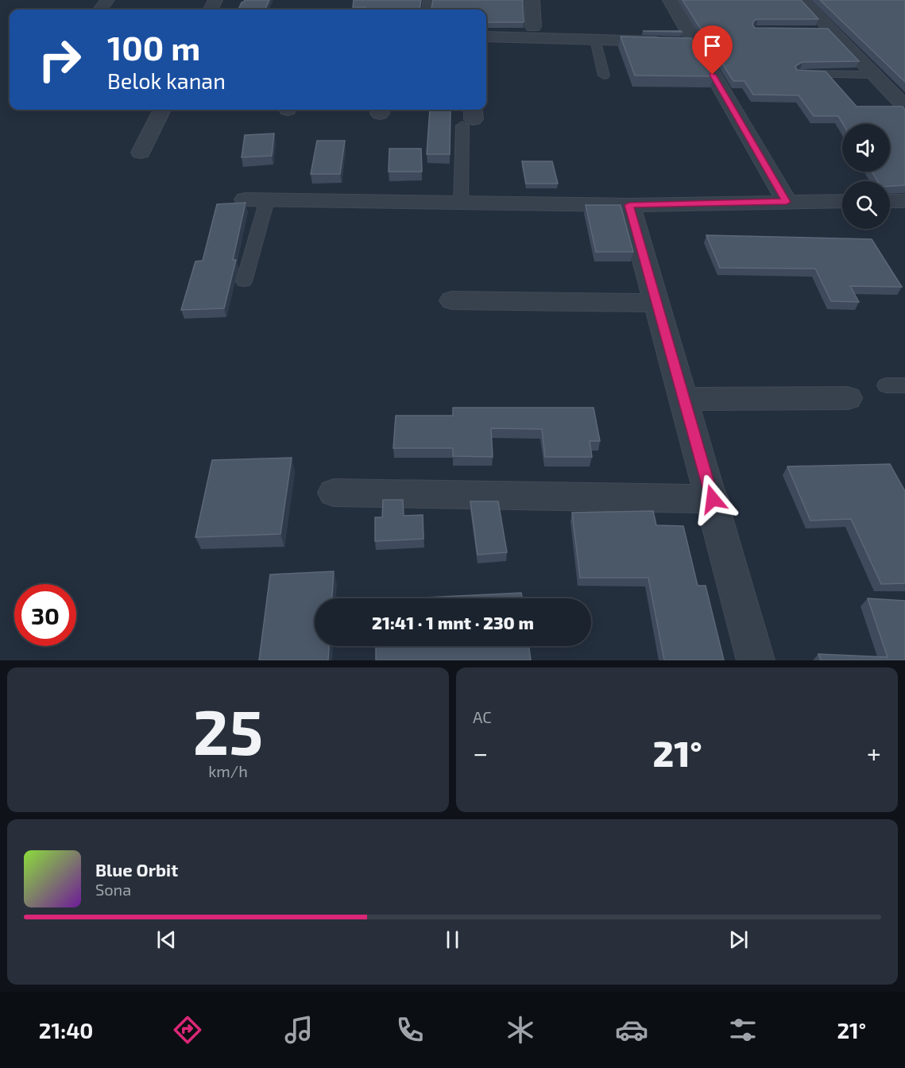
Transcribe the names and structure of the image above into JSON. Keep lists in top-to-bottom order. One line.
{"page":{"turn":["100 m","Belok kanan"],"limit":"30","trip":"21:41 · 1 mnt · 230 m","tile":[["25","km/h"],"AC"],"heat":["−","21°","+"],"song":["Blue Orbit","Sona"],"tabs":["21:40","21°"]}}
